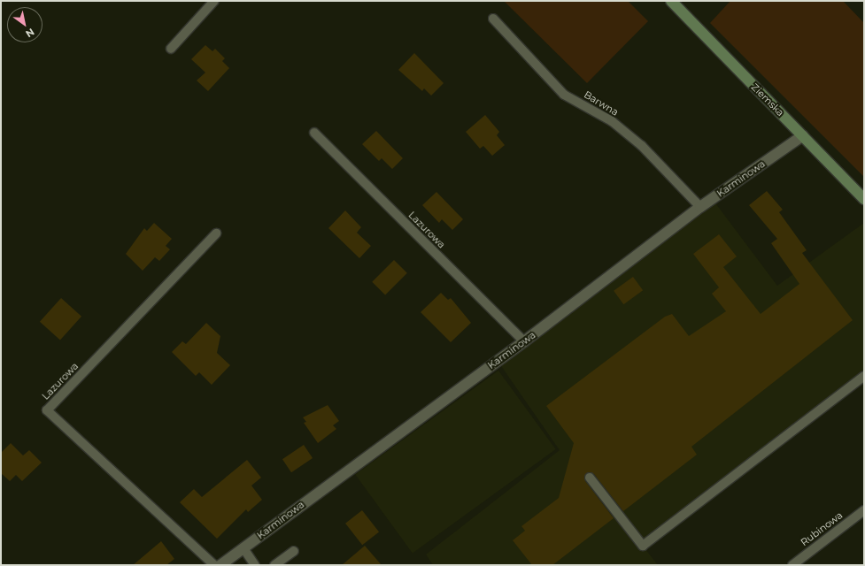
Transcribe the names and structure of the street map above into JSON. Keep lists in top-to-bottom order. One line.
{"streets":{"street":["Ziemska","Karminowa"],"lane":["Barwna","Lazurowa","Rubinowa"]},"crossings":[["Ziemska","Karminowa"],["Barwna","Karminowa"],["Karminowa","Lazurowa"]],"north":"bottom right"}
